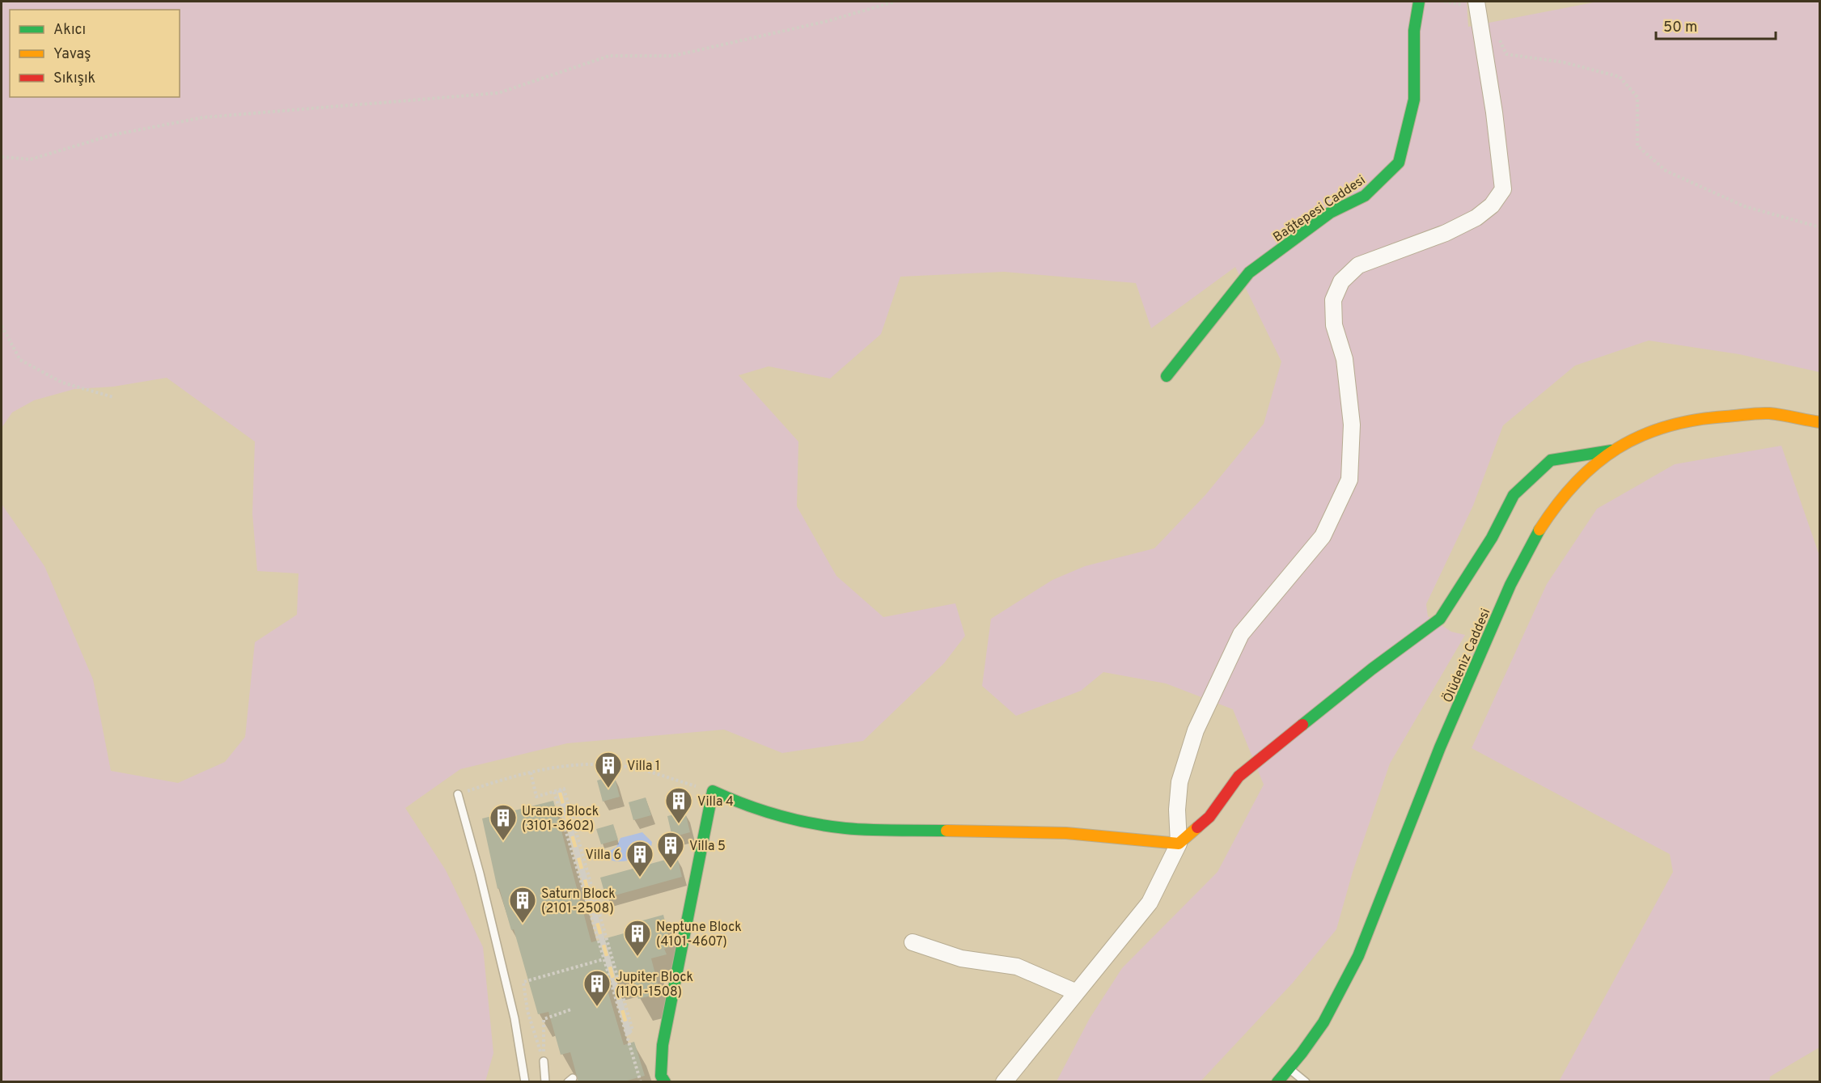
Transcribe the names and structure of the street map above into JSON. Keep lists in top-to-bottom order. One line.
{"streets":{"street":["Bağtepesi Caddesi","Ölüdeniz Caddesi"]},"places":{"building":["Villa 1","Villa 4","Uranus Block (3101-3602)","Villa 5","Villa 6","Saturn Block (2101-2508)","Neptune Block (4101-4607)","Jupiter Block (1101-1508)"]},"legend":["Akıcı","Yavaş","Sıkışık"],"scale_bar":"50 m"}
